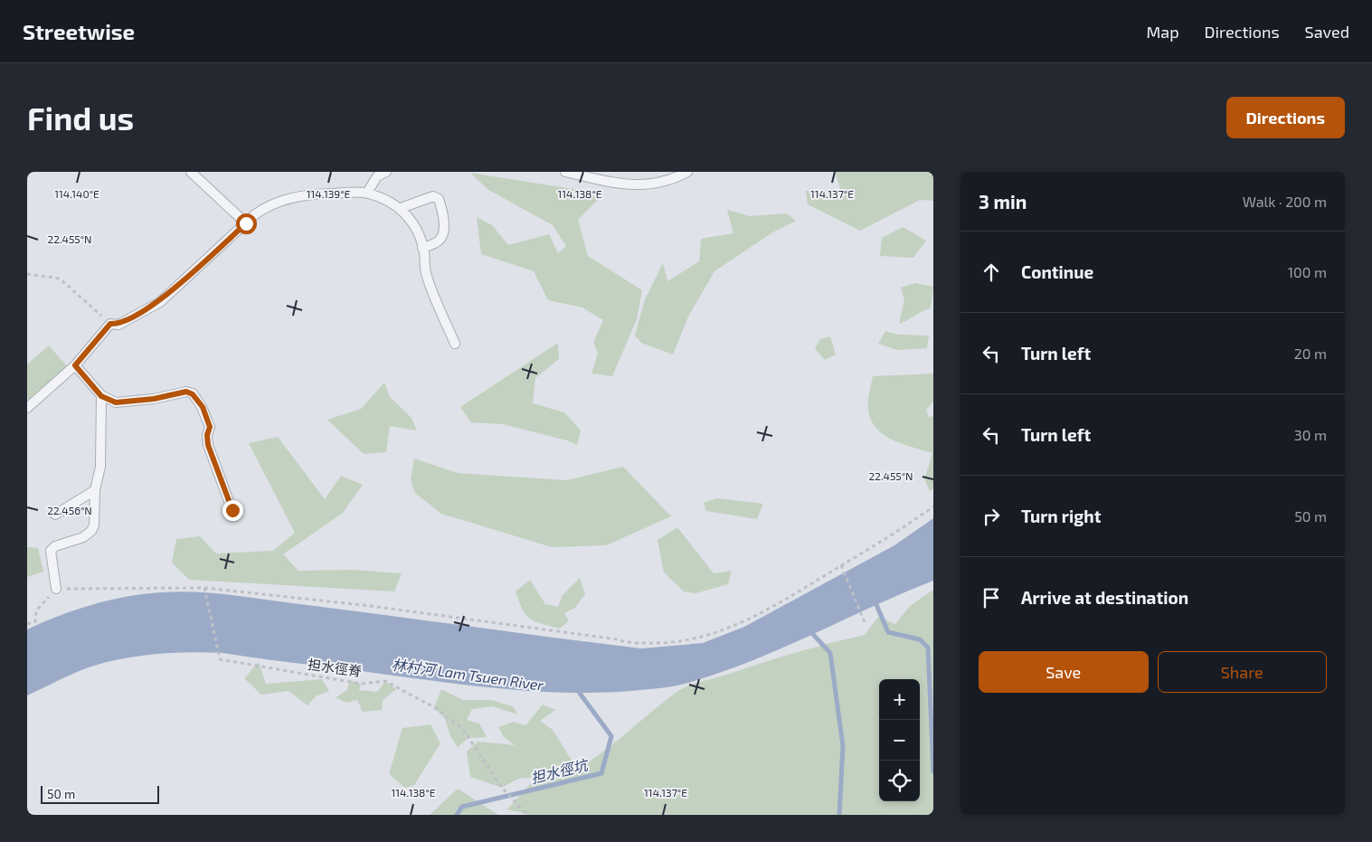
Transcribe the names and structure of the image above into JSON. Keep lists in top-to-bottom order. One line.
{"streets":{"path":["担水徑脊"]},"water":["林村河 Lam Tsuen River","担水徑坑"],"scale_bar":"50 m","page":{"header":"Streetwise","nav":["Map","Directions","Saved"],"buttons":["Directions",["Save","Share"]],"title":"Find us","heading":["3 min","Walk · 200 m"],"list":[["Continue","100 m"],["Turn left","20 m"],["Turn left","30 m"],["Turn right","50 m"],"Arrive at destination"],"map_buttons":["+","−"],"scale":"50 m"},"coordinates":["114.140°E","114.139°E","114.138°E","114.137°E","22.455°N","22.456°N"]}
